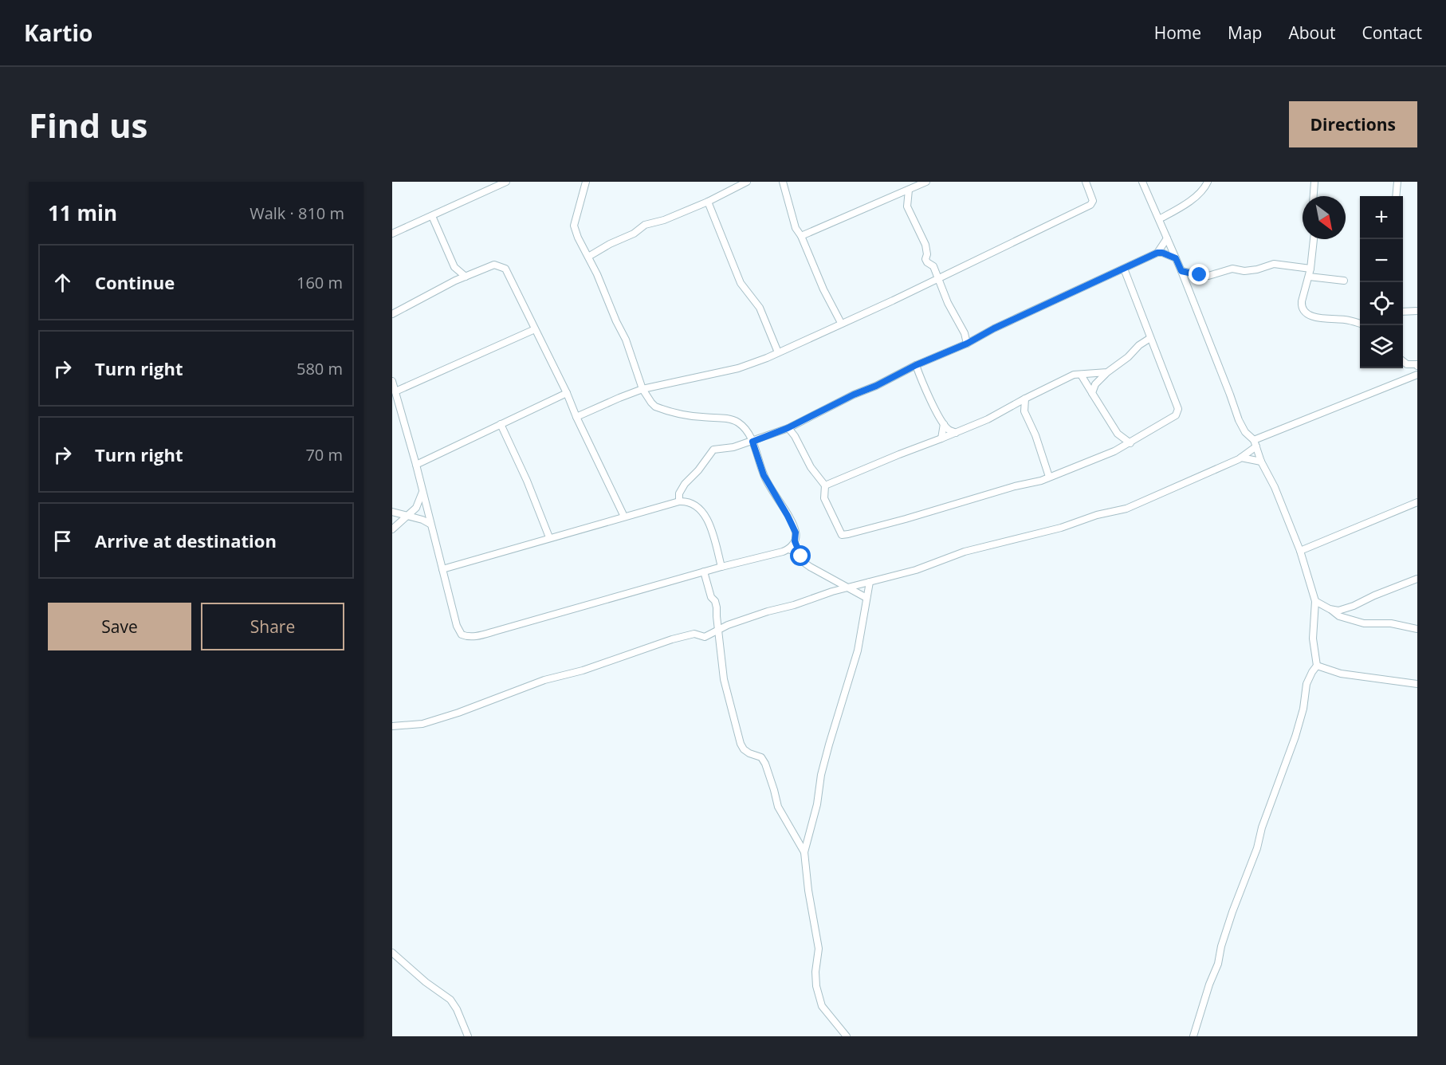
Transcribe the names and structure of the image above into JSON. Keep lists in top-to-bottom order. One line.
{"north":"bottom right","page":{"header":"Kartio","nav":["Home","Map","About","Contact"],"buttons":["Directions",["Save","Share"]],"title":"Find us","heading":["11 min","Walk · 810 m"],"map_buttons":["+","−"],"list":[["Continue","160 m"],["Turn right","580 m"],["Turn right","70 m"],"Arrive at destination"]}}
